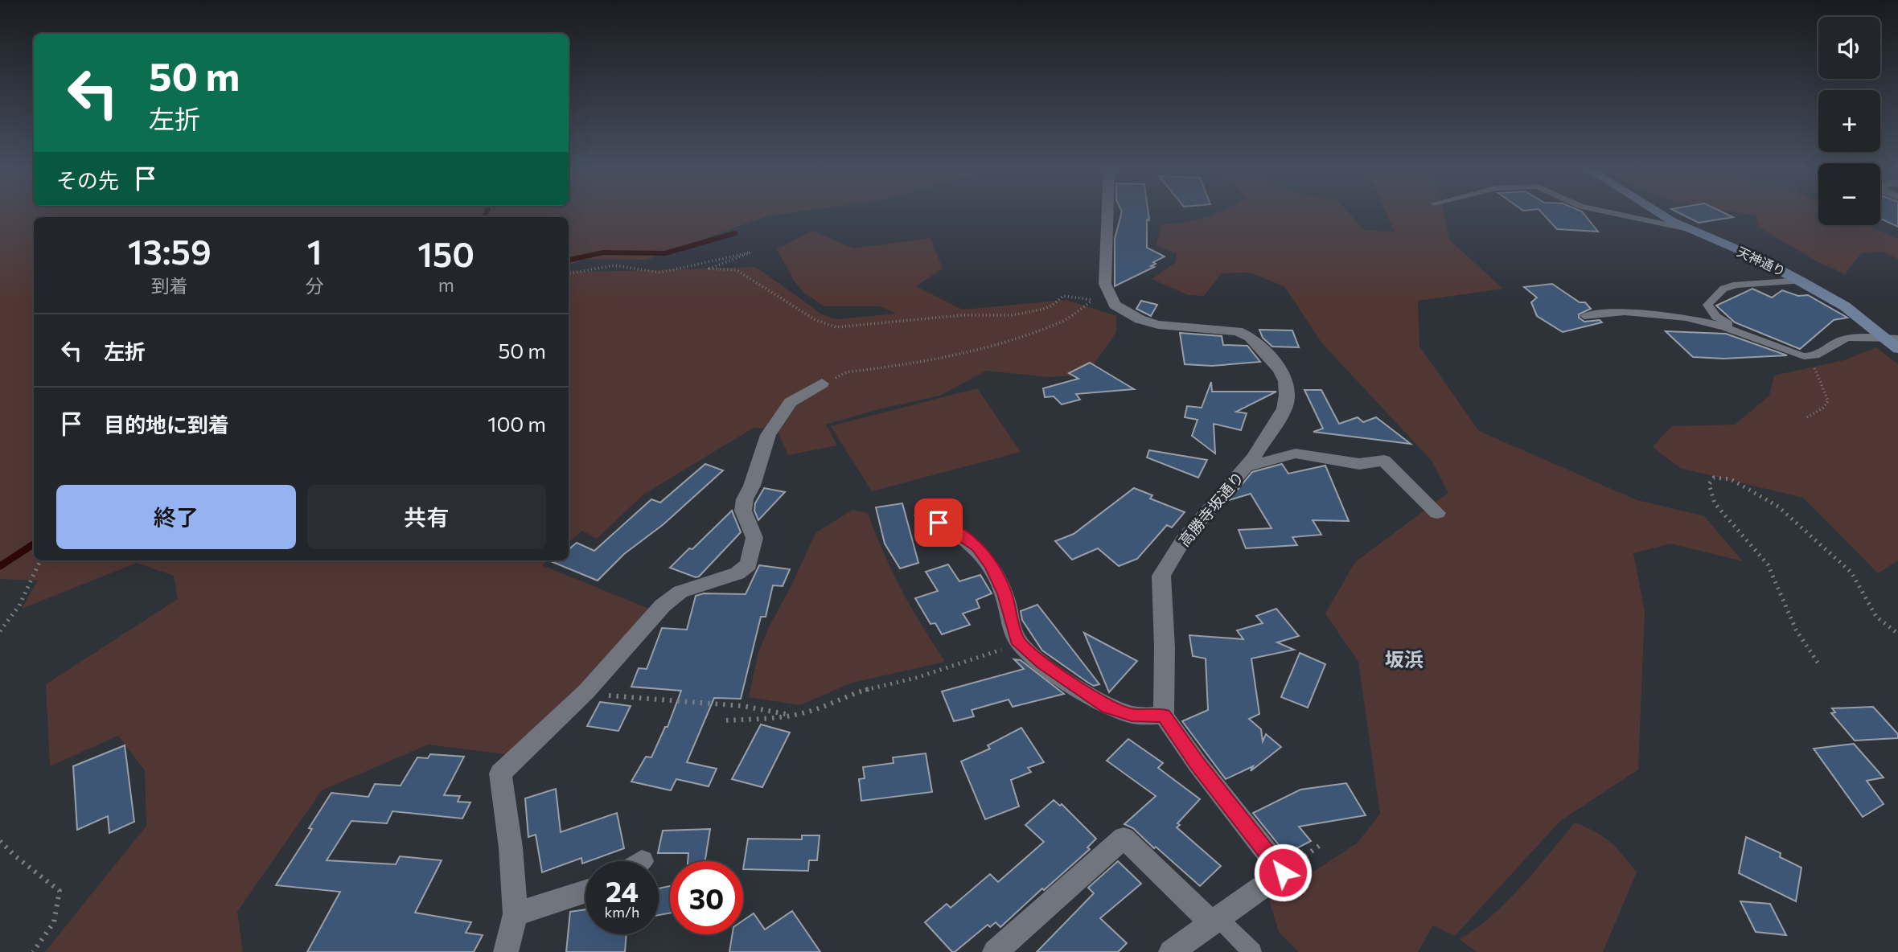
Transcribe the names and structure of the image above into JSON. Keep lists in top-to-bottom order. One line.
{"streets":{"street":["天神通り","高勝寺坂通り"]},"districts":["坂浜"],"page":{"map_buttons":["+","−"],"turn":["50 m","左折"],"then":"その先","eta":["13:59","到着","1","分","150","m"],"list":[{"name":"左折","value":"50 m"},{"name":"目的地に到着","value":"100 m"}],"buttons":["終了","共有"],"speed":"24 km/h","limit":"30"}}
